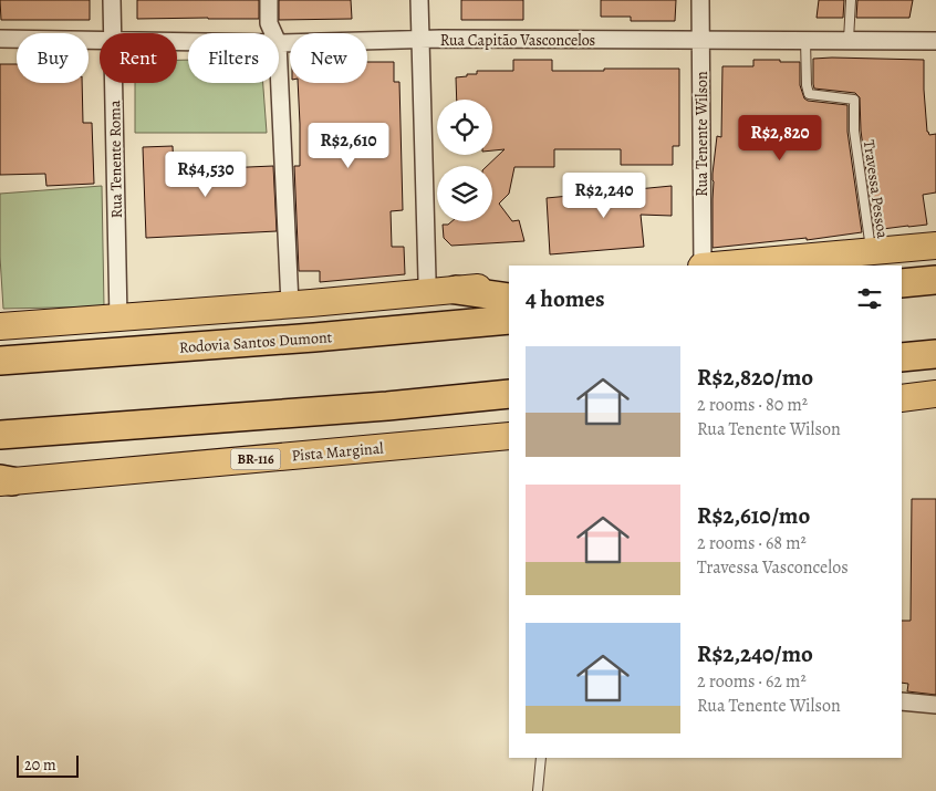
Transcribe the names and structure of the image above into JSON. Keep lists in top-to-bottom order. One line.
{"streets":{"highway":["Rodovia Santos Dumont"],"main road":["Pista Marginal","BR-116"],"street":["Rua Capitão Vasconcelos","Rua Tenente Wilson","Rua Tenente Roma"],"lane":["Travessa Pessoa"]},"crossings":[["Rua Capitão Vasconcelos","Rua Tenente Wilson"],["Rua Capitão Vasconcelos","Travessa Pessoa"]],"scale_bar":"20 m","page":{"chip":["Buy","Rent","Filters","New"],"price":["R$2,820","R$2,610","R$4,530","R$2,240"],"heading":"4 homes","list":[{"name":"R$2,820/mo","note":"2 rooms · 80 m² · Rua Tenente Wilson"},{"name":"R$2,610/mo","note":"2 rooms · 68 m² · Travessa Vasconcelos"},{"name":"R$2,240/mo","note":"2 rooms · 62 m² · Rua Tenente Wilson"}],"scale":"20 m"}}
